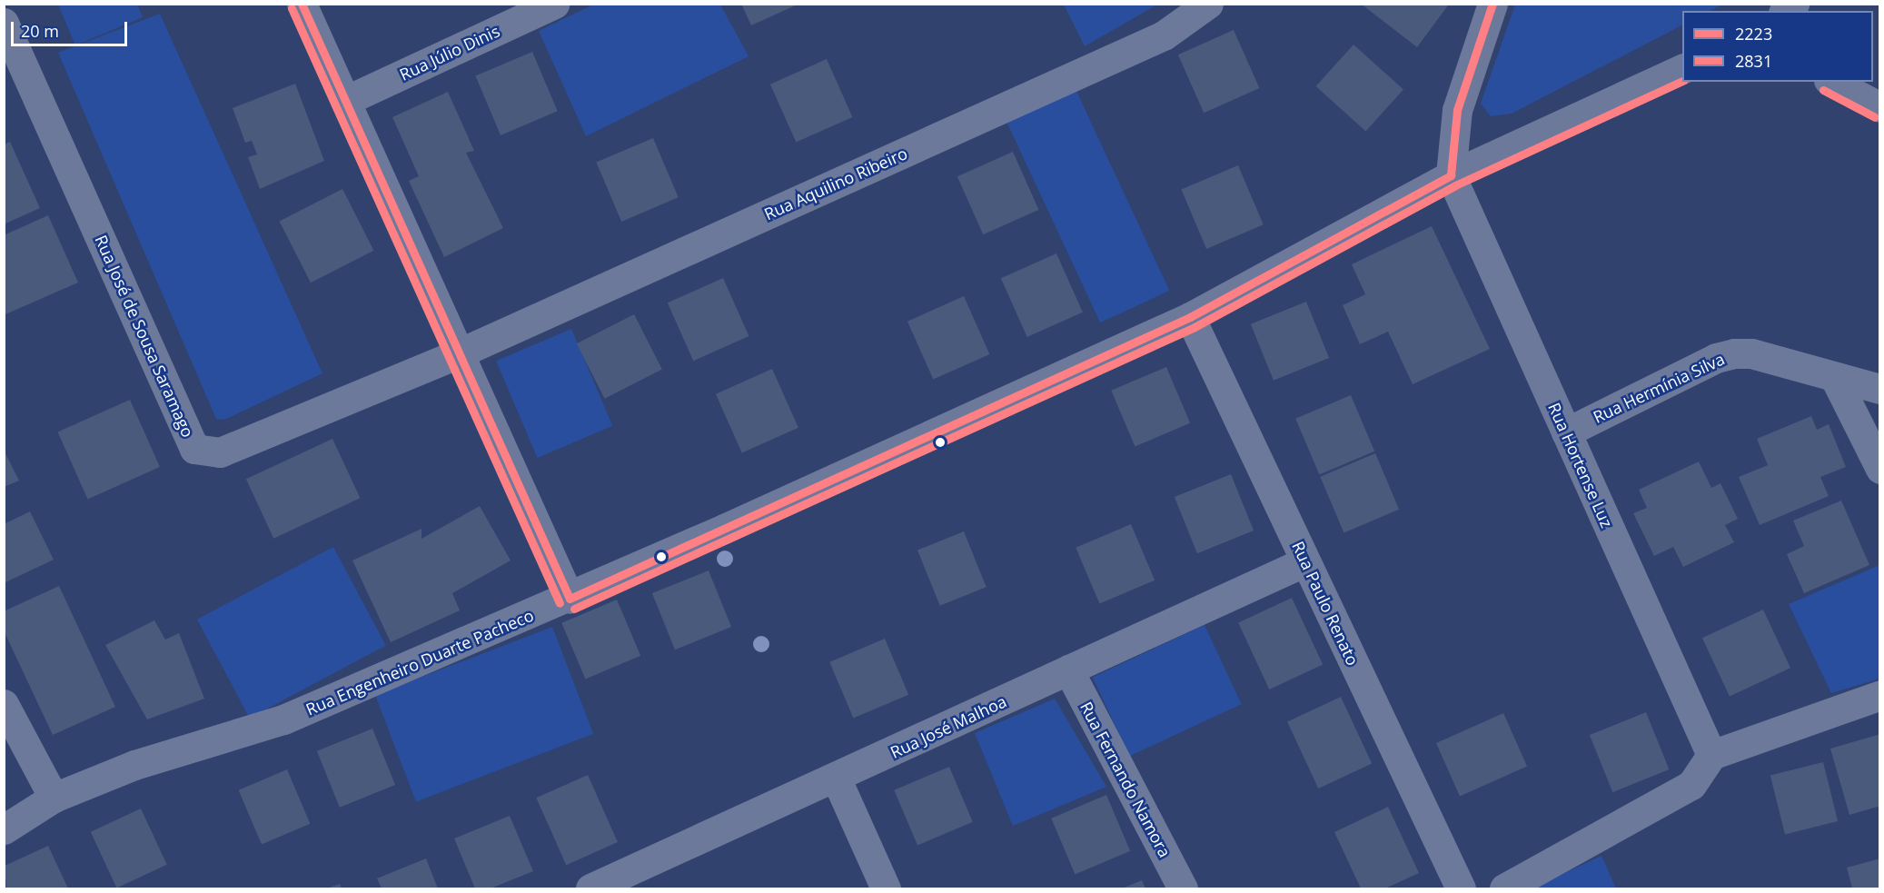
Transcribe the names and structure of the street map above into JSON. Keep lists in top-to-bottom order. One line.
{"streets":{"street":["Rua Júlio Dinis","Rua Aquilino Ribeiro","Rua José de Sousa Saramago","Rua Hermínia Silva","Rua Hortense Luz","Rua Paulo Renato","Rua Engenheiro Duarte Pacheco","Rua José Malhoa","Rua Fernando Namora"]},"crossings":[["Rua Aquilino Ribeiro","Rua José de Sousa Saramago"],["Rua Hermínia Silva","Rua Hortense Luz"],["Rua Hortense Luz","Rua Engenheiro Duarte Pacheco"],["Rua Paulo Renato","Rua Engenheiro Duarte Pacheco"],["Rua Paulo Renato","Rua José Malhoa"],["Rua José Malhoa","Rua Fernando Namora"]],"lines":["transit line 2223","transit line 2831"],"legend":["2223","2831"],"scale_bar":"20 m"}
